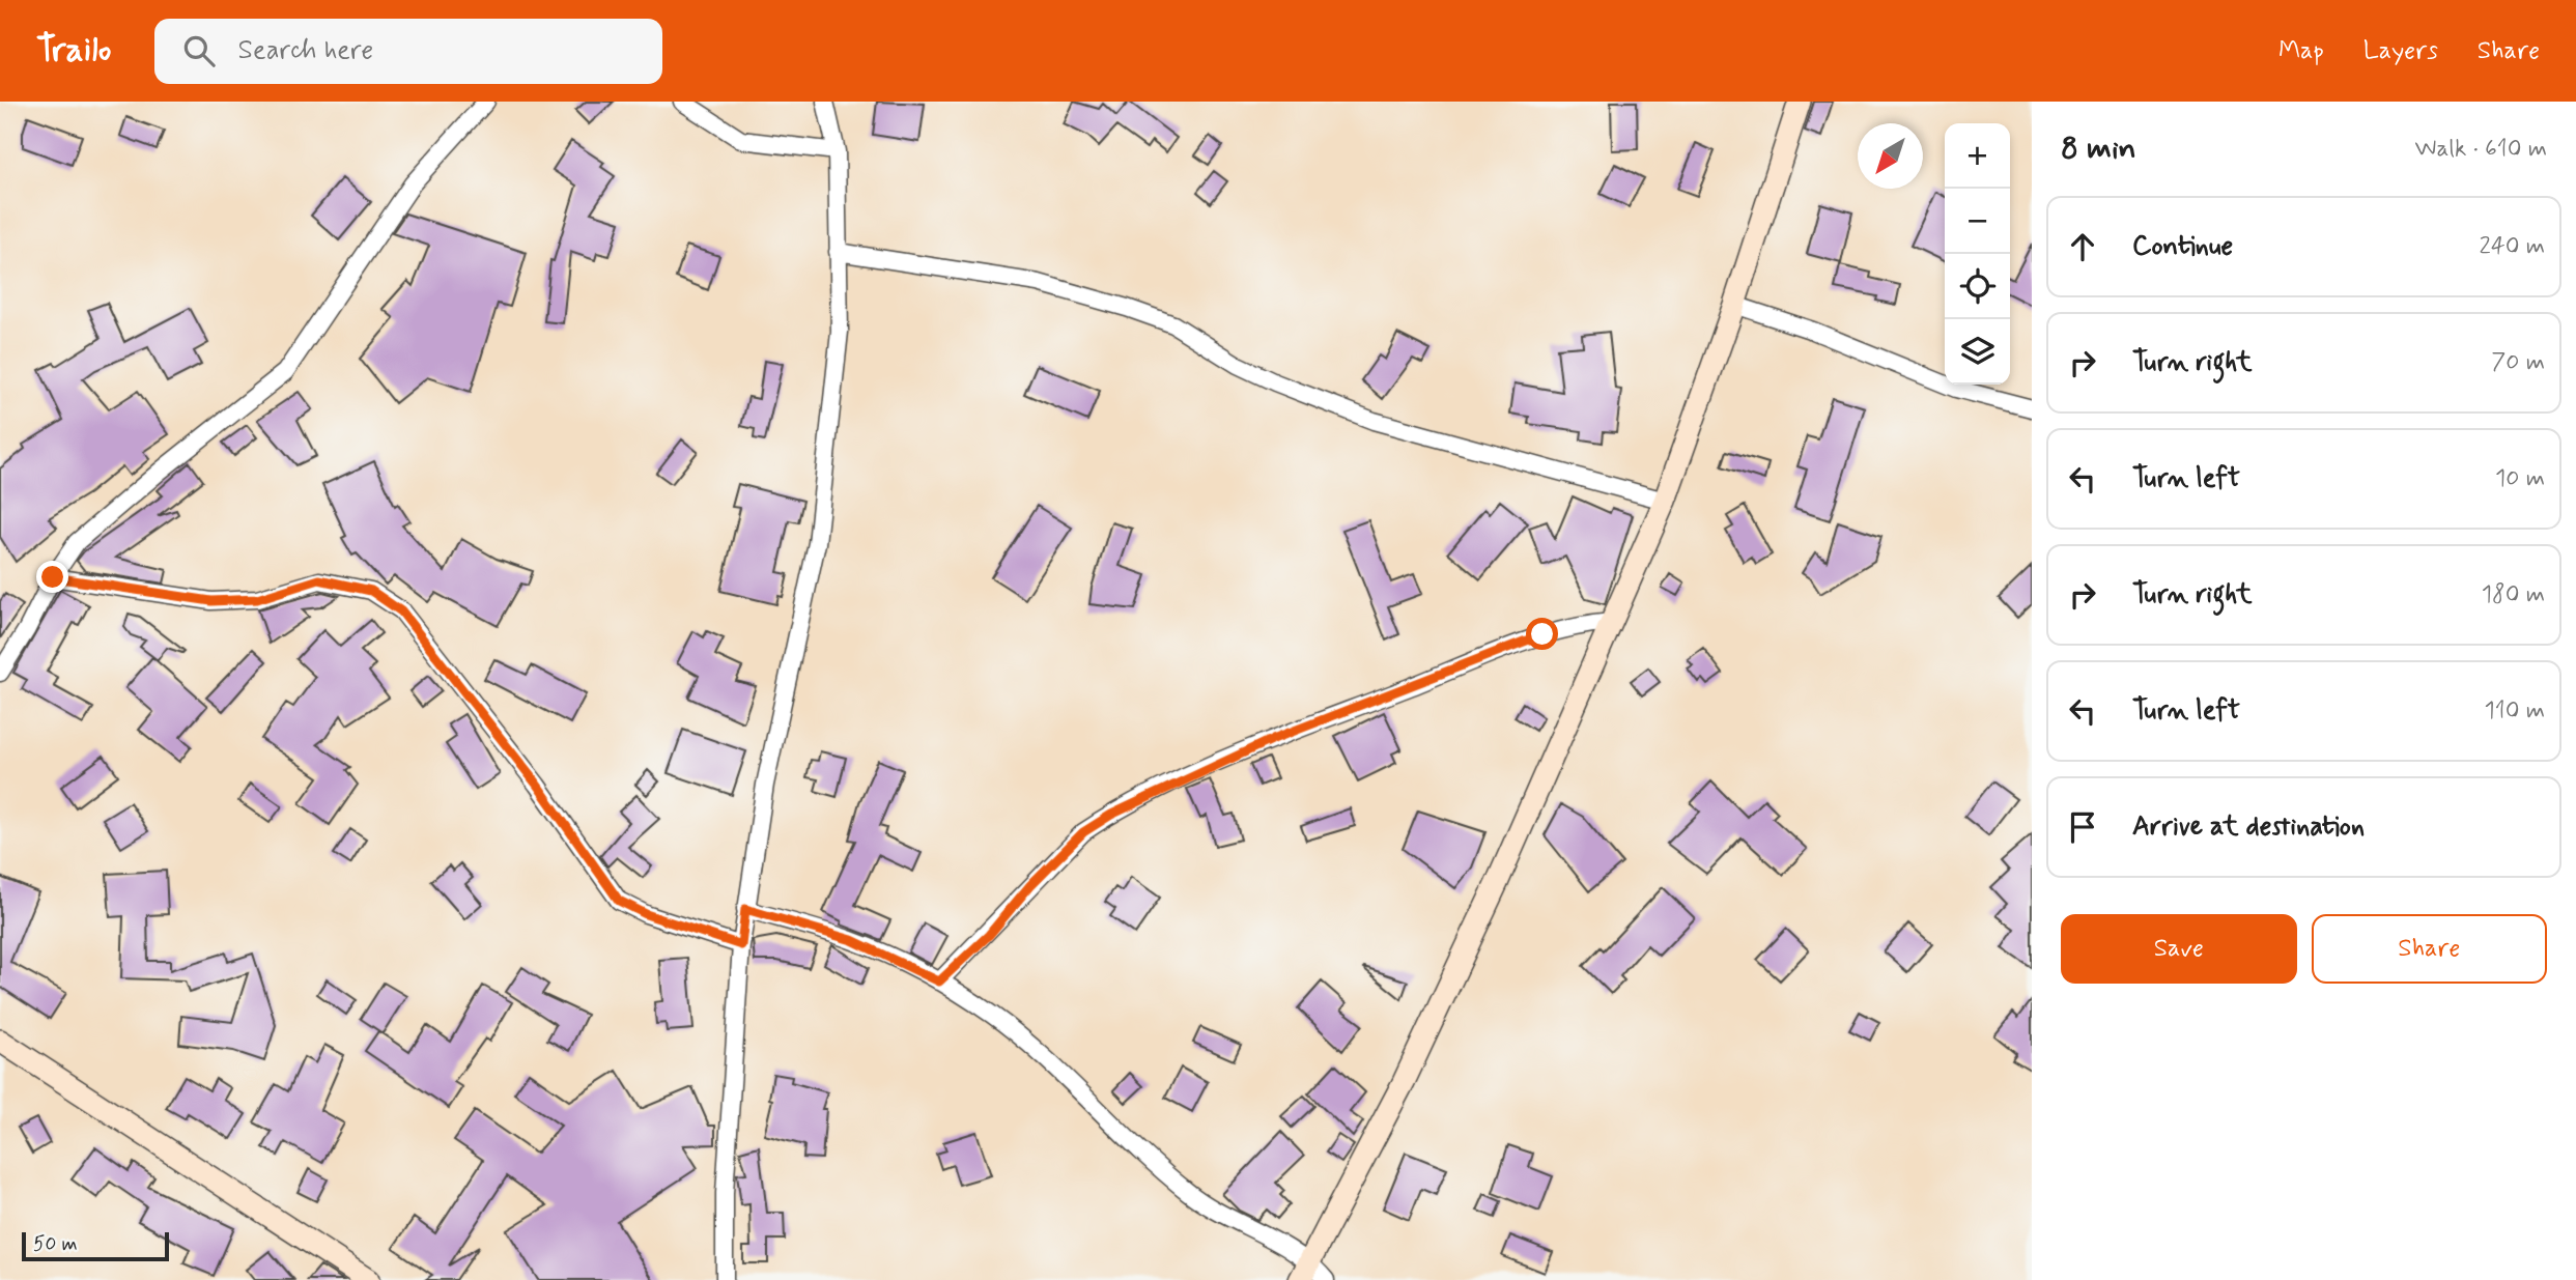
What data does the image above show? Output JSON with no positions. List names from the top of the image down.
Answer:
{
  "scale_bar": "50 m",
  "north": "bottom left",
  "page": {
    "header": "Trailo",
    "search": "Search here",
    "nav": ["Map", "Layers", "Share"],
    "heading": ["8 min", "Walk · 610 m"],
    "map_buttons": ["+", "−"],
    "list": [
      ["Continue", "240 m"],
      ["Turn right", "70 m"],
      ["Turn left", "10 m"],
      ["Turn right", "180 m"],
      ["Turn left", "110 m"],
      "Arrive at destination"
    ],
    "buttons": ["Save", "Share"],
    "scale": "50 m"
  }
}
